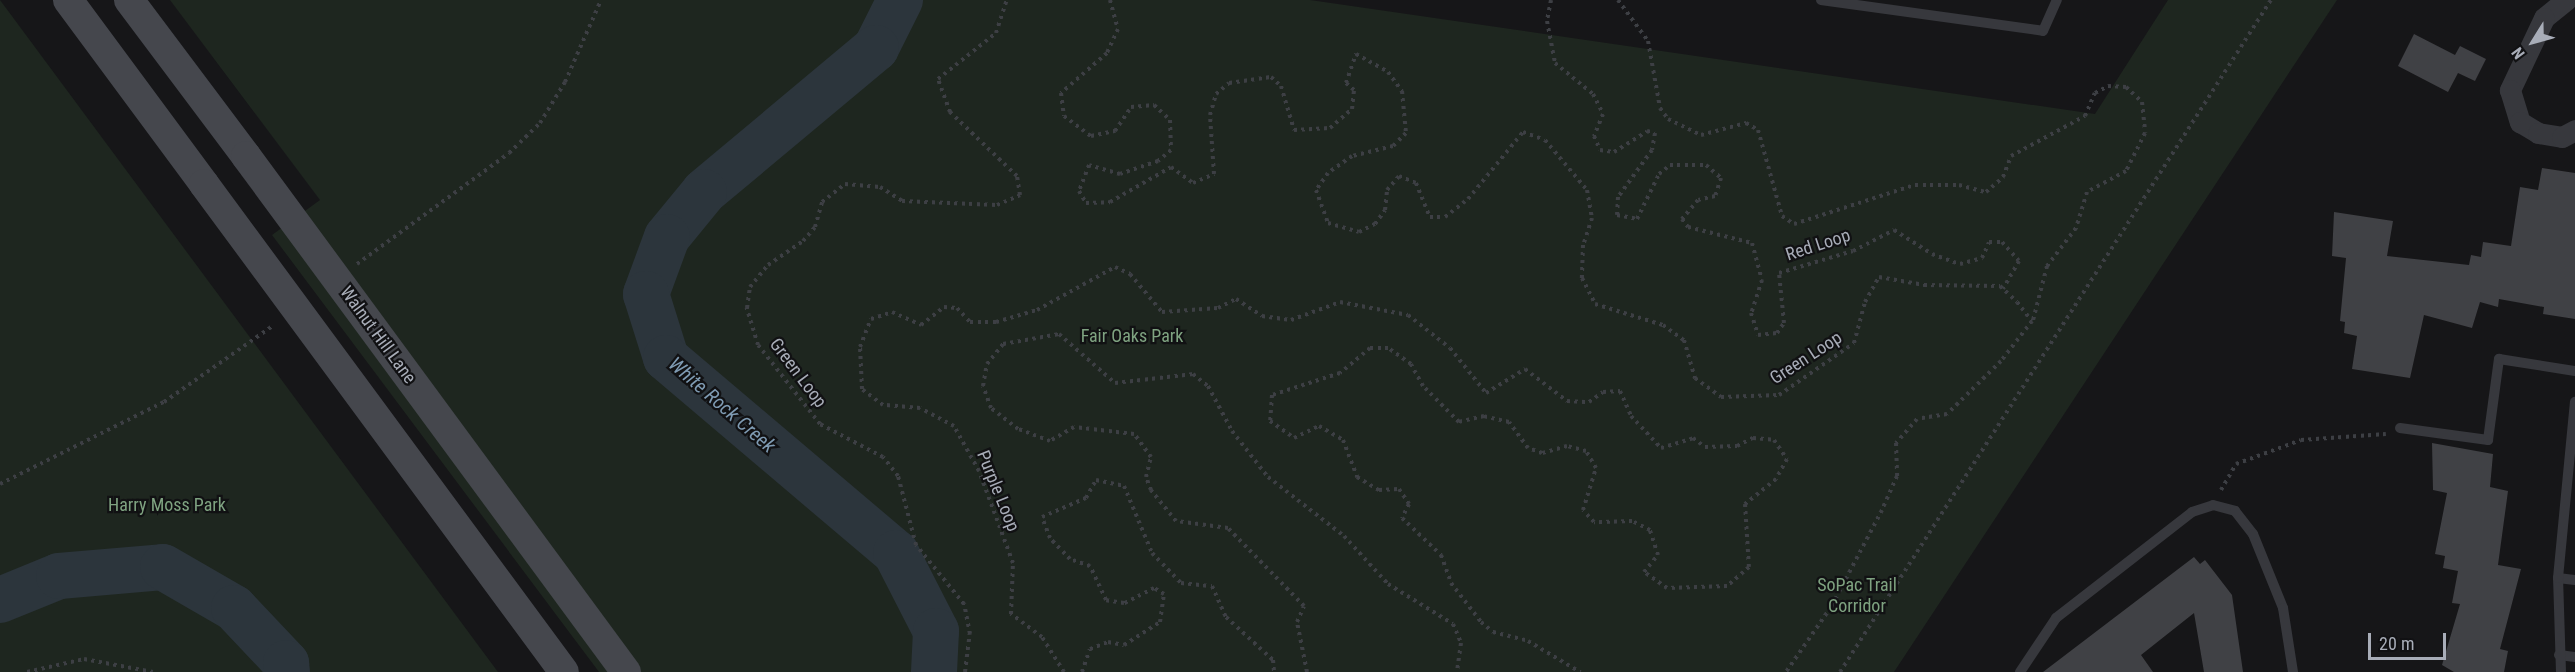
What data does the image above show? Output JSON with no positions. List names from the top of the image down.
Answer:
{
  "streets": {
    "main road": ["Walnut Hill Lane"],
    "path": ["Red Loop", "Green Loop", "Purple Loop"]
  },
  "crossings": [
    ["Red Loop", "Green Loop"]
  ],
  "water": ["White Rock Creek"],
  "parks": ["Fair Oaks Park", "Harry Moss Park", "SoPac Trail Corridor"],
  "scale_bar": "20 m",
  "north": "bottom left"
}
